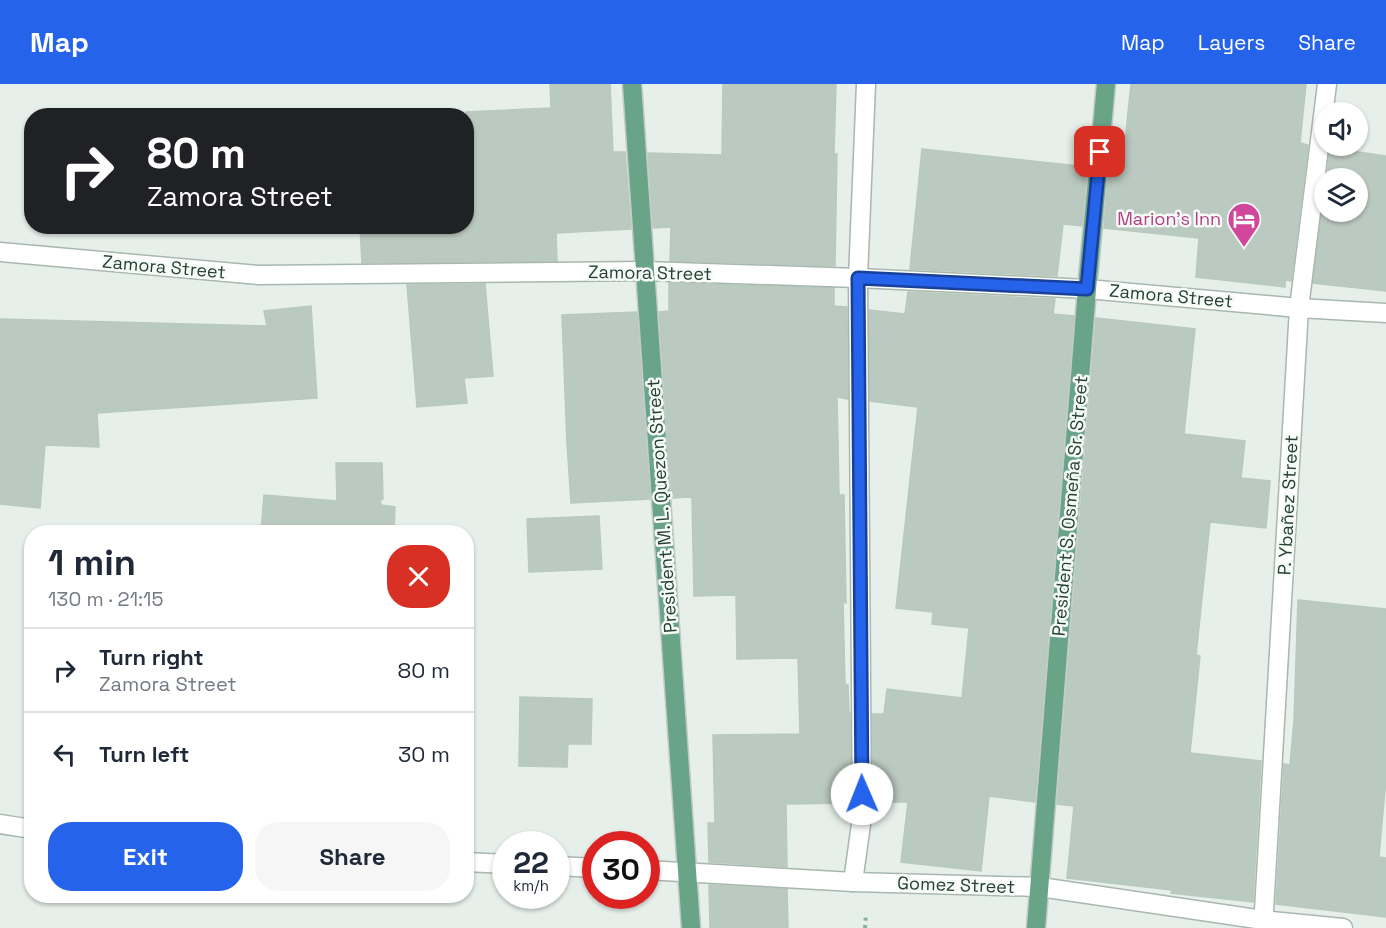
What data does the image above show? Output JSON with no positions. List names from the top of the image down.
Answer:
{
  "streets": {
    "main road": ["President M. L. Quezon Street", "President S. Osmeña Sr. Street"],
    "street": ["Zamora Street", "P. Ybañez Street", "Gomez Street"]
  },
  "crossings": [
    ["Zamora Street", "P. Ybañez Street"],
    ["Zamora Street", "President M. L. Quezon Street"],
    ["Zamora Street", "President S. Osmeña Sr. Street"],
    ["P. Ybañez Street", "Gomez Street"],
    ["President M. L. Quezon Street", "Gomez Street"],
    ["President S. Osmeña Sr. Street", "Gomez Street"]
  ],
  "places": {
    "hotel": ["Marion's Inn"]
  },
  "page": {
    "header": "Map",
    "nav": ["Map", "Layers", "Share"],
    "turn": ["80 m", "Zamora Street"],
    "heading": ["1 min", "130 m · 21:15"],
    "list": [
      {
        "name": "Turn right",
        "note": "Zamora Street",
        "value": "80 m"
      },
      {
        "name": "Turn left",
        "value": "30 m"
      }
    ],
    "buttons": ["Exit", "Share"],
    "speed": "22 km/h",
    "limit": "30"
  }
}
